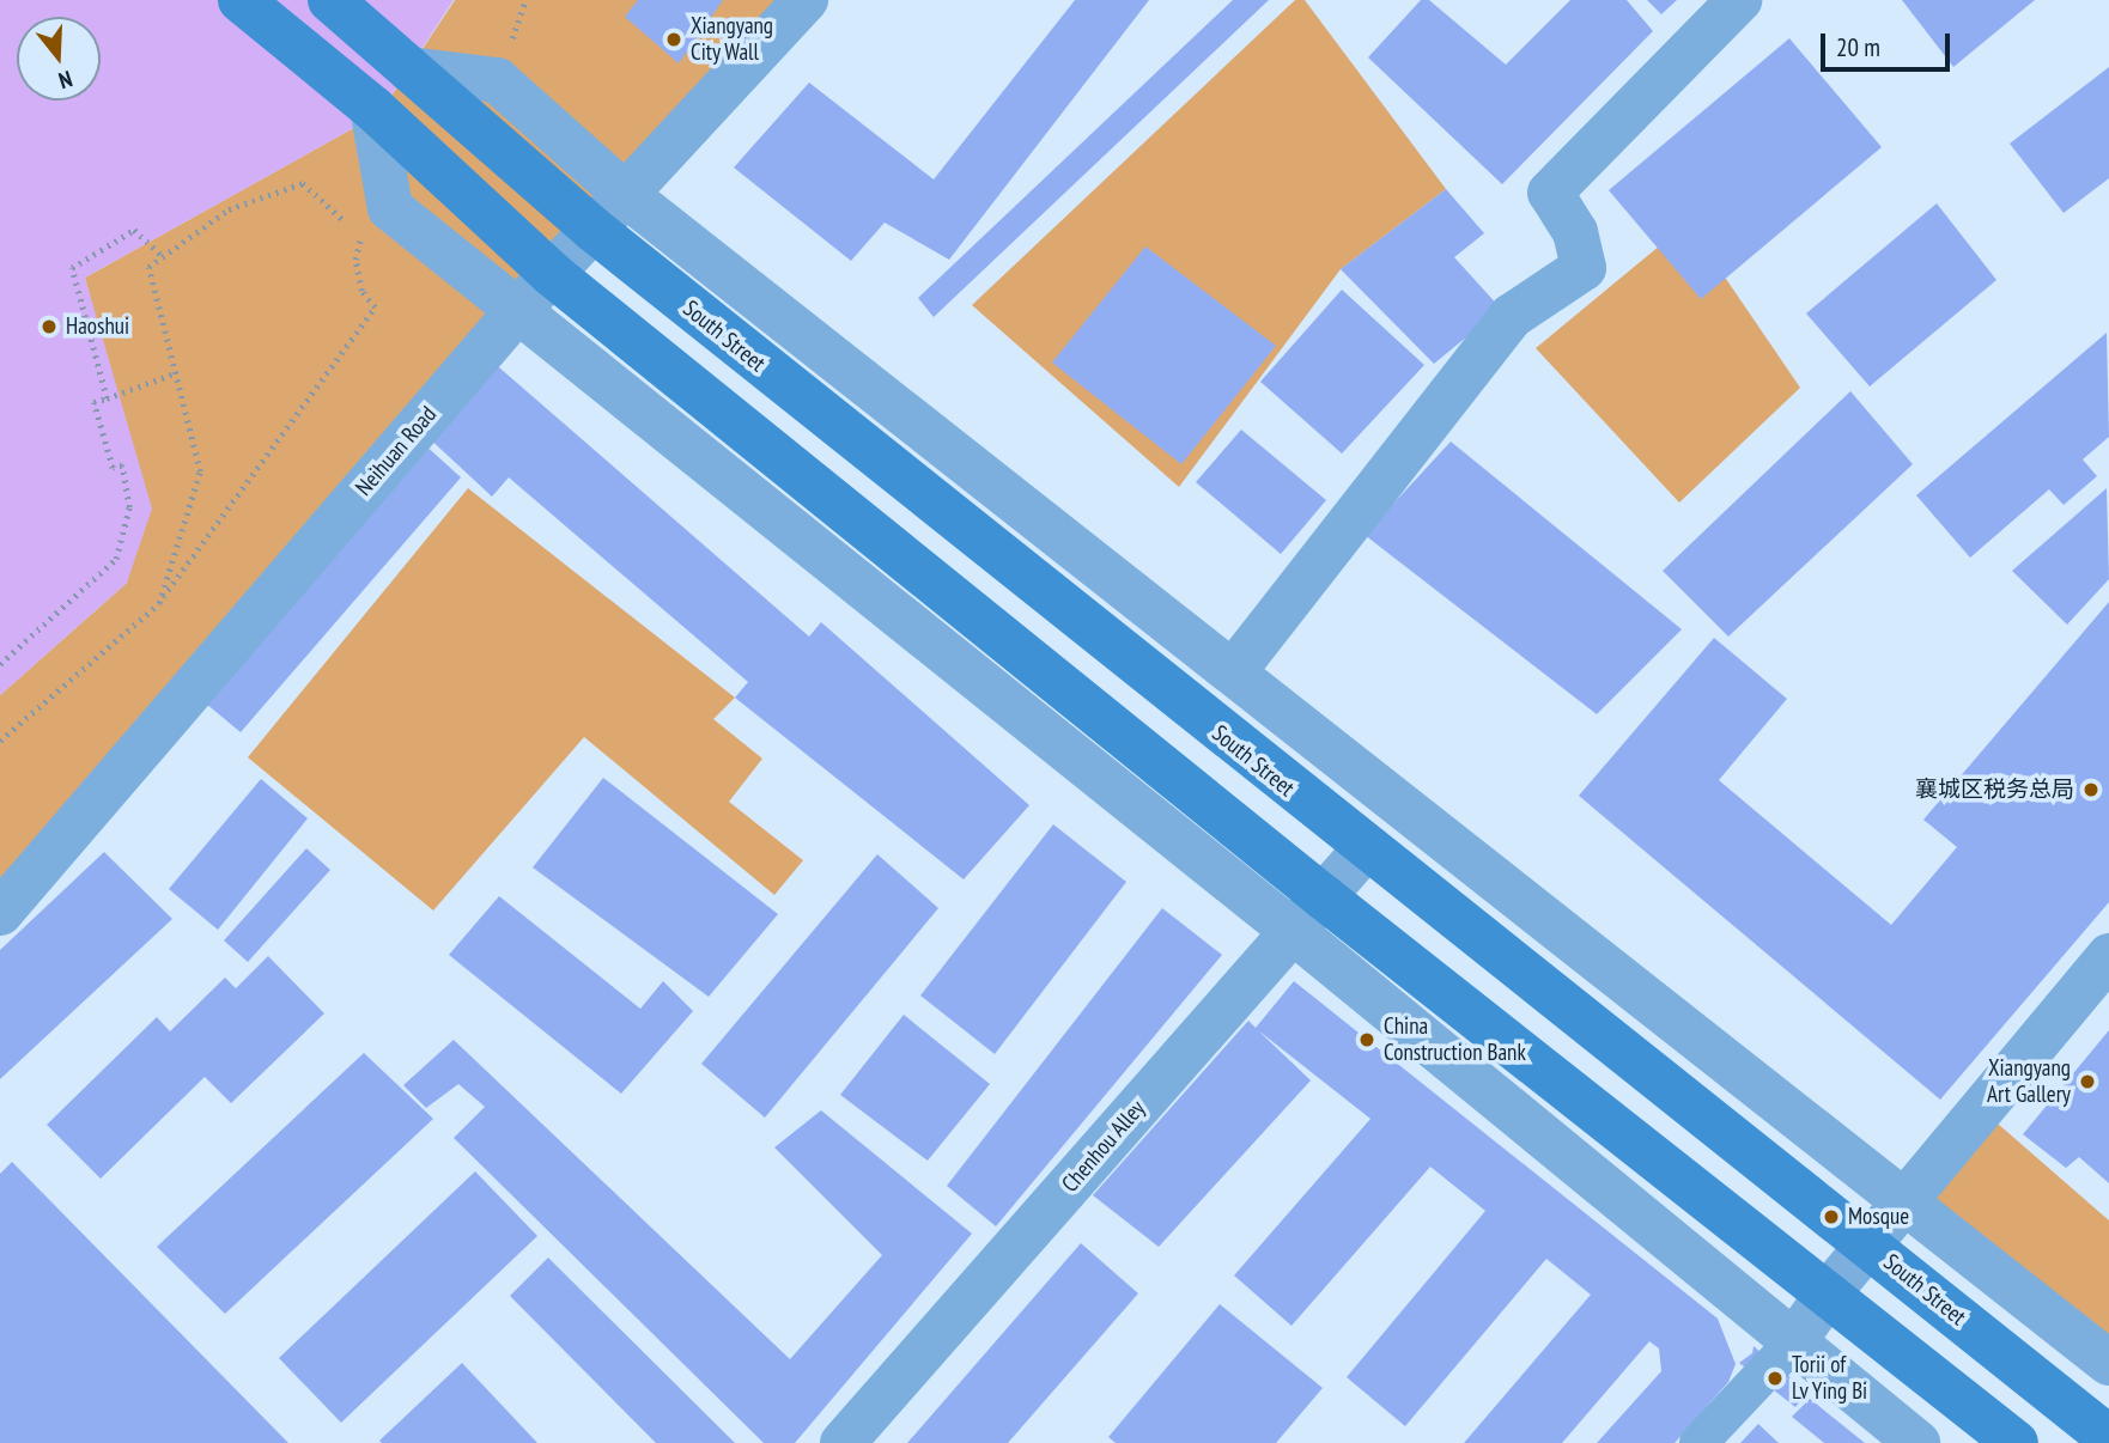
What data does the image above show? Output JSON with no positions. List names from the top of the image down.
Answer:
{
  "streets": {
    "main road": ["South Street"],
    "street": ["Neihuan Road", "Chenhou Alley"]
  },
  "crossings": [
    ["South Street", "Neihuan Road"],
    ["South Street", "Chenhou Alley"]
  ],
  "places": [
    "Xiangyang City Wall",
    "Haoshui",
    "襄城区税务总局",
    "China Construction Bank",
    "Xiangyang Art Gallery",
    "Mosque",
    "Torii of Lv Ying Bi"
  ],
  "scale_bar": "20 m",
  "north": "bottom"
}
